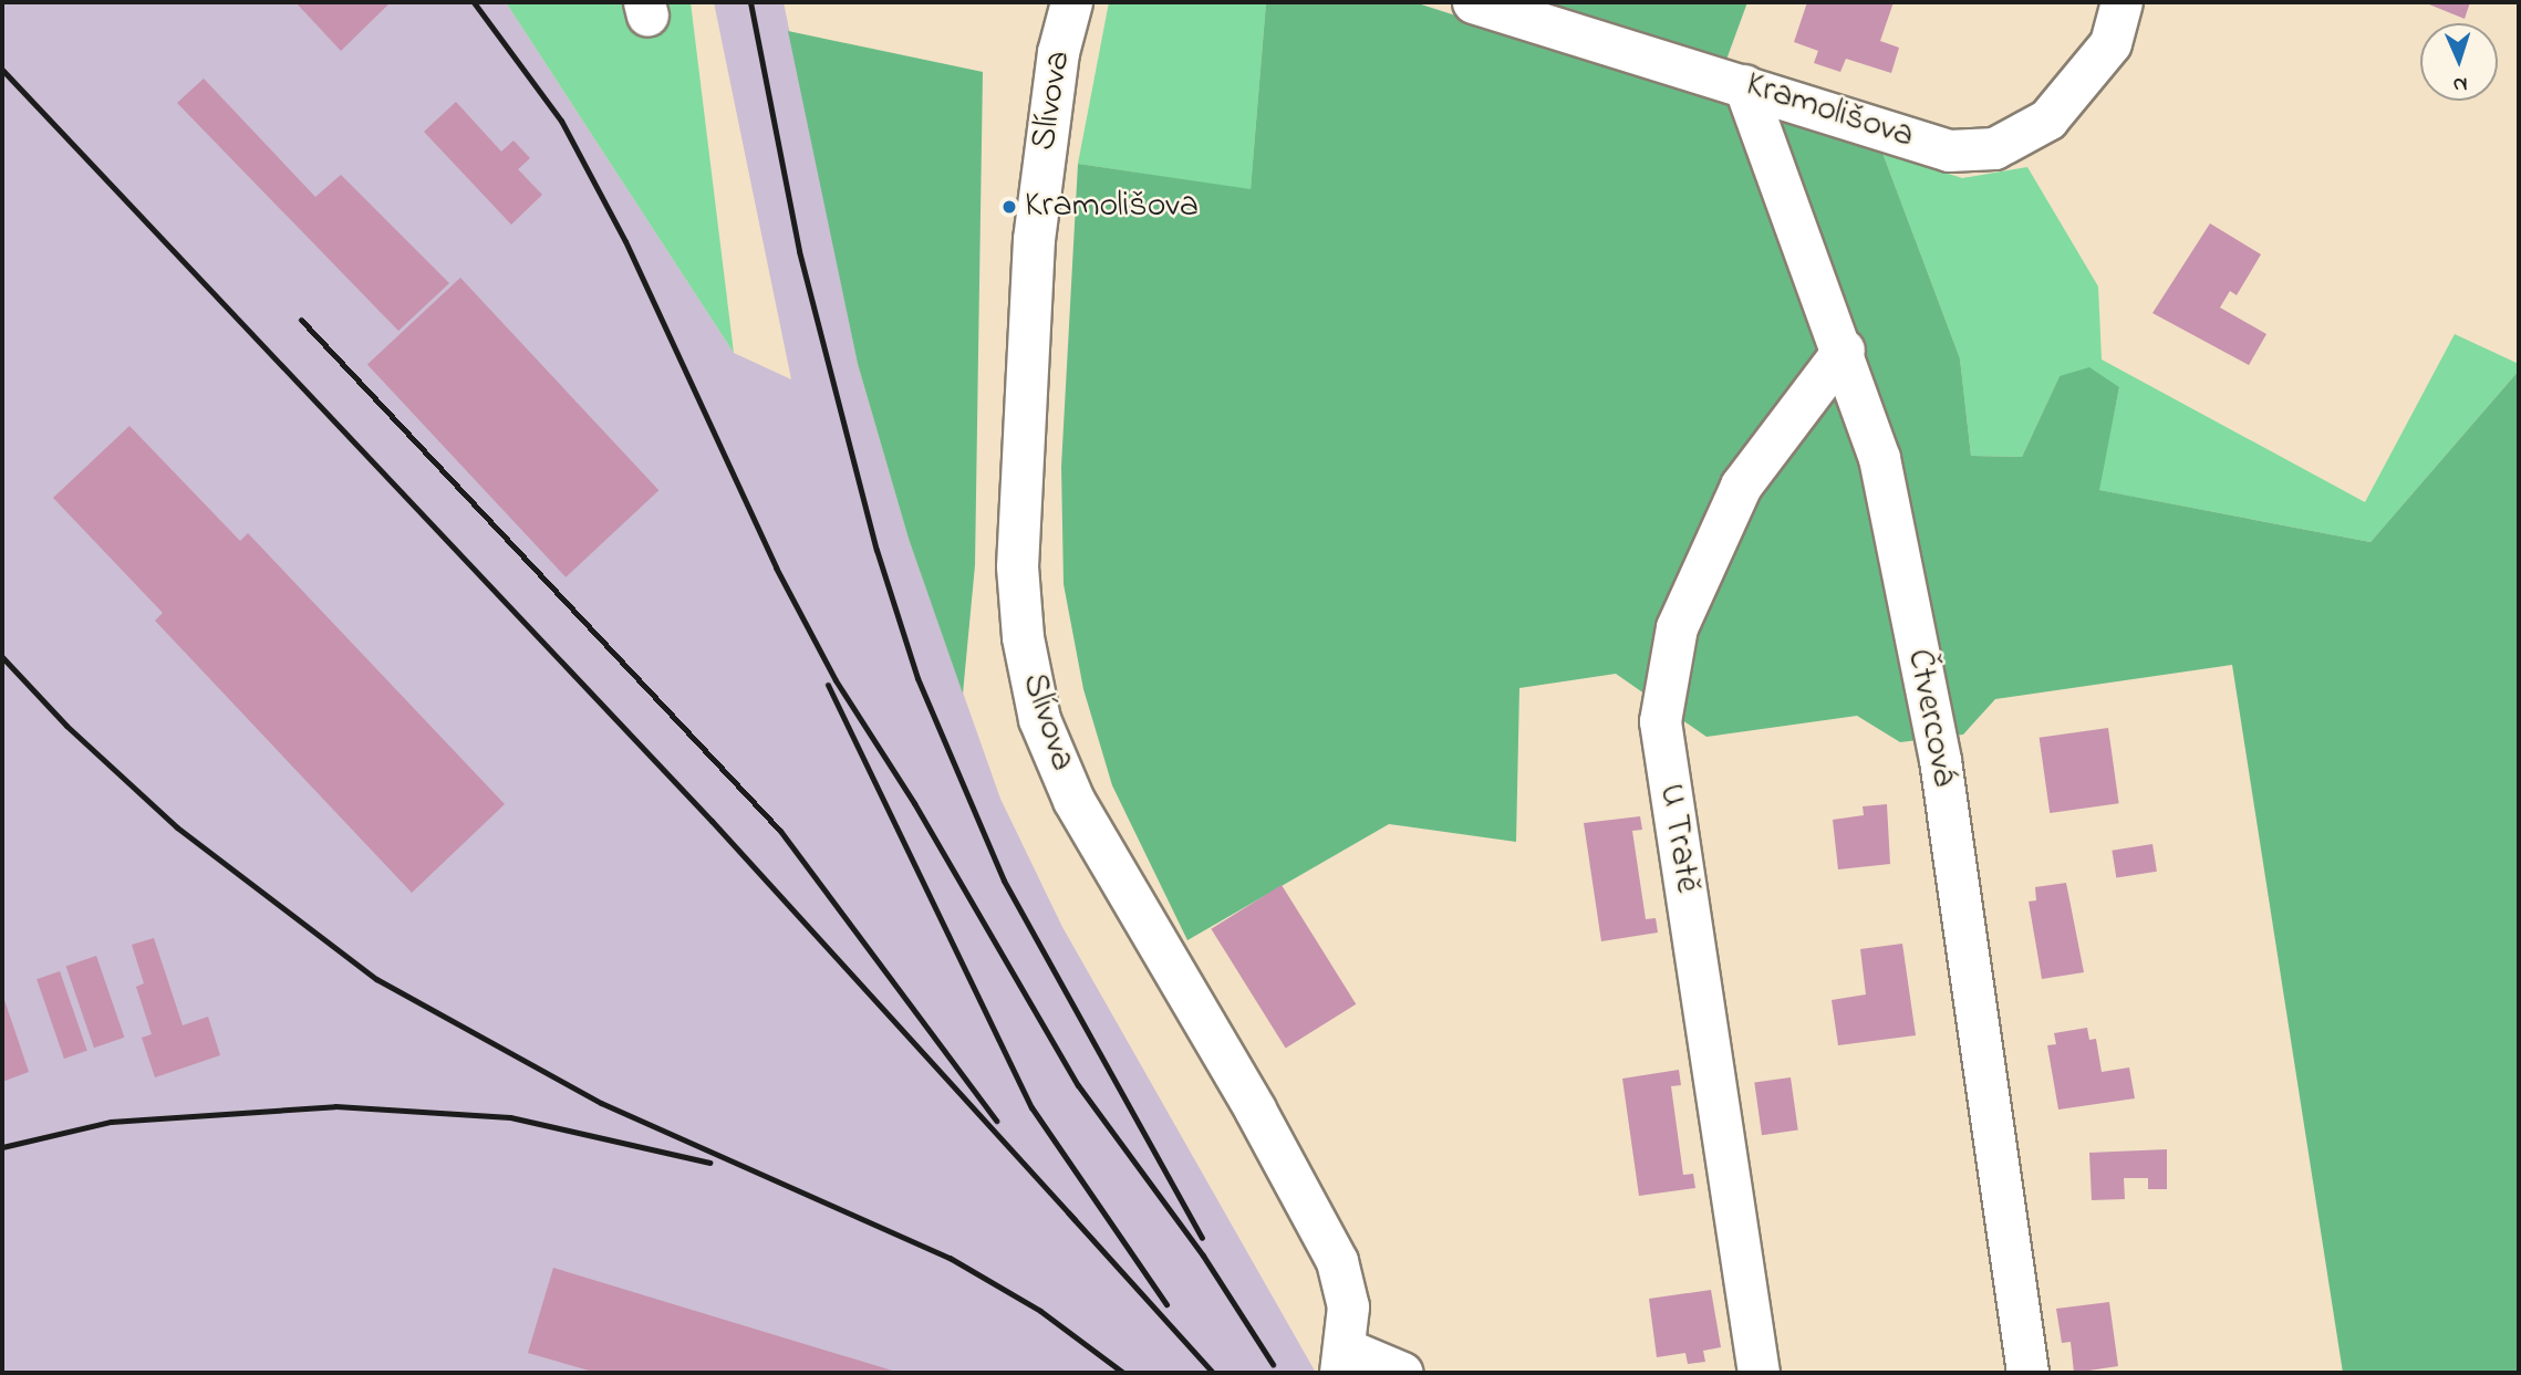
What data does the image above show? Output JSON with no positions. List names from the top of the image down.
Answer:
{
  "streets": {
    "street": [
      "Slívova",
      "Kramolišova",
      "Čtvercová",
      "U Tratě"
    ]
  },
  "crossings": [
    ["Kramolišova", "Čtvercová"],
    ["Čtvercová", "U Tratě"]
  ],
  "places": ["Kramolišova"],
  "north": "bottom"
}
